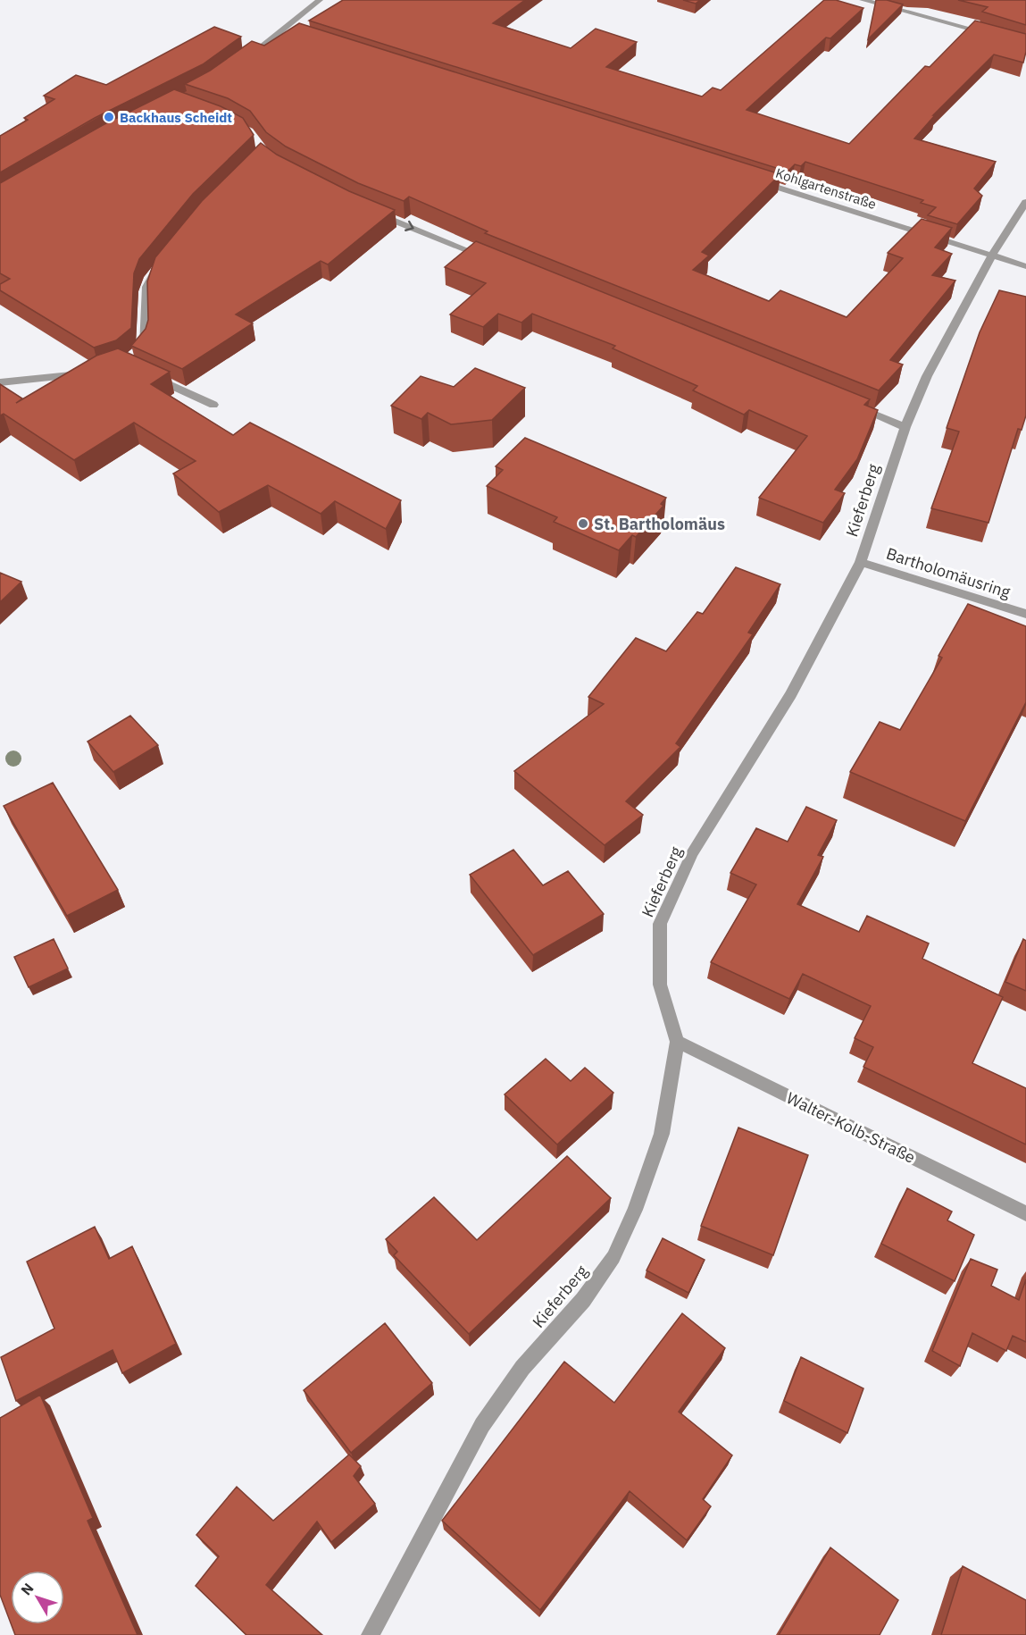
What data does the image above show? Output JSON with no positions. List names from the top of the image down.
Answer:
{
  "streets": {
    "street": [
      "Kohlgartenstraße",
      "Kieferberg",
      "Bartholomäusring",
      "Walter-Kolb-Straße"
    ]
  },
  "crossings": [
    ["Kohlgartenstraße", "Kieferberg"],
    ["Kieferberg", "Bartholomäusring"],
    ["Kieferberg", "Walter-Kolb-Straße"]
  ],
  "places": ["Backhaus Scheidt", "St. Bartholomäus"],
  "north": "top left"
}
